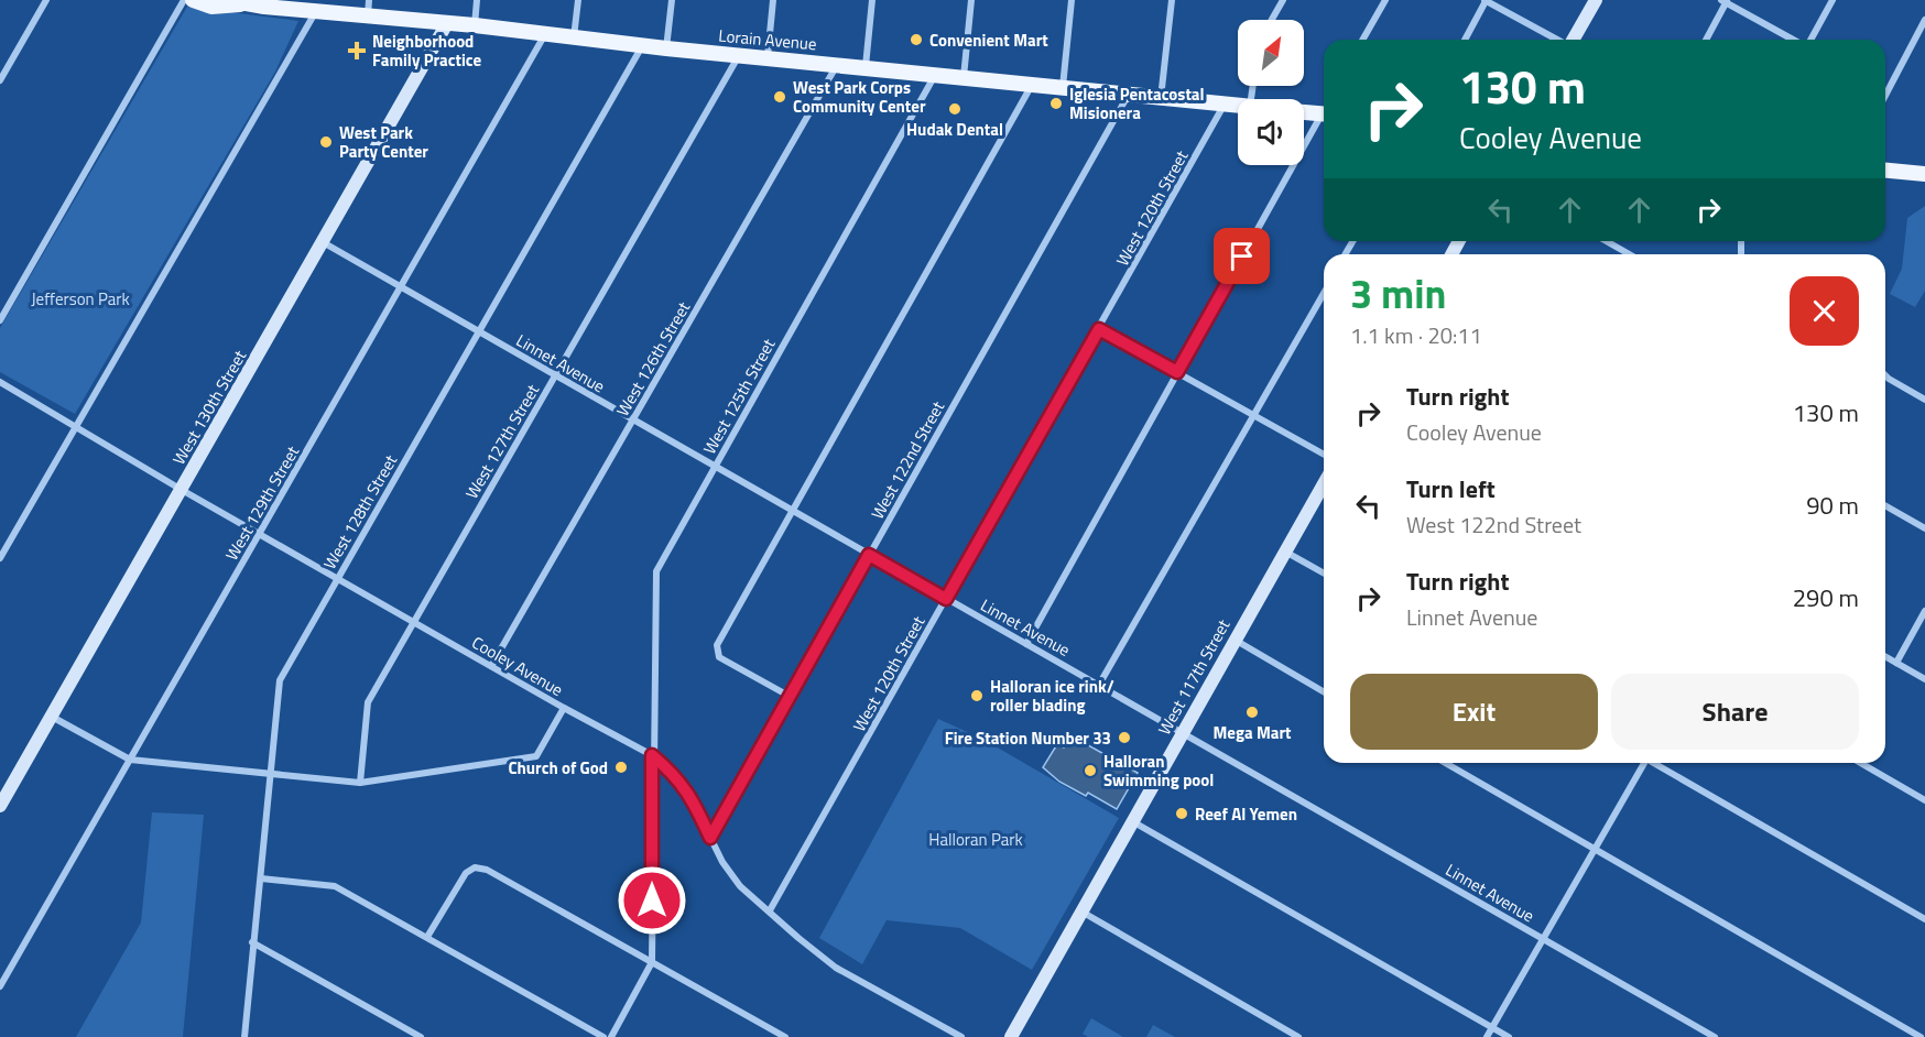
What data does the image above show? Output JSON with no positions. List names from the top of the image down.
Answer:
{
  "streets": {
    "main road": ["Lorain Avenue", "West 130th Street", "West 117th Street"],
    "street": [
      "West 120th Street",
      "West 126th Street",
      "Linnet Avenue",
      "West 125th Street",
      "West 127th Street",
      "West 122nd Street",
      "West 129th Street",
      "West 128th Street",
      "Cooley Avenue"
    ]
  },
  "crossings": [
    ["Lorain Avenue", "West 120th Street"],
    ["Lorain Avenue", "West 126th Street"],
    ["Lorain Avenue", "West 125th Street"],
    ["Lorain Avenue", "West 130th Street"],
    ["Lorain Avenue", "West 127th Street"],
    ["Lorain Avenue", "West 122nd Street"],
    ["Lorain Avenue", "West 129th Street"],
    ["Lorain Avenue", "West 128th Street"],
    ["West 120th Street", "Linnet Avenue"],
    ["West 120th Street", "Cooley Avenue"],
    ["West 126th Street", "Linnet Avenue"],
    ["West 126th Street", "Cooley Avenue"],
    ["Linnet Avenue", "West 125th Street"],
    ["Linnet Avenue", "West 130th Street"],
    ["Linnet Avenue", "West 127th Street"],
    ["Linnet Avenue", "West 122nd Street"],
    ["Linnet Avenue", "West 129th Street"],
    ["Linnet Avenue", "West 128th Street"],
    ["Linnet Avenue", "West 117th Street"],
    ["West 125th Street", "Cooley Avenue"],
    ["West 130th Street", "Cooley Avenue"],
    ["West 127th Street", "Cooley Avenue"],
    ["West 122nd Street", "Cooley Avenue"],
    ["West 129th Street", "Cooley Avenue"],
    ["West 128th Street", "Cooley Avenue"]
  ],
  "parks": ["Jefferson Park", "Halloran Park"],
  "places": {
    "other": [
      "Convenient Mart",
      "West Park Corps Community Center",
      "Iglesia Pentacostal Misionera",
      "Hudak Dental",
      "West Park Party Center",
      "Halloran ice rink/ roller blading",
      "Mega Mart",
      "Fire Station Number 33",
      "Church of God",
      "Halloran Swimming pool",
      "Reef Al Yemen"
    ],
    "health": ["Neighborhood Family Practice"]
  },
  "north": "top right",
  "page": {
    "turn": ["130 m", "Cooley Avenue"],
    "heading": ["3 min", "1.1 km · 20:11"],
    "list": [
      {
        "name": "Turn right",
        "note": "Cooley Avenue",
        "value": "130 m"
      },
      {
        "name": "Turn left",
        "note": "West 122nd Street",
        "value": "90 m"
      },
      {
        "name": "Turn right",
        "note": "Linnet Avenue",
        "value": "290 m"
      }
    ],
    "buttons": ["Exit", "Share"]
  }
}
